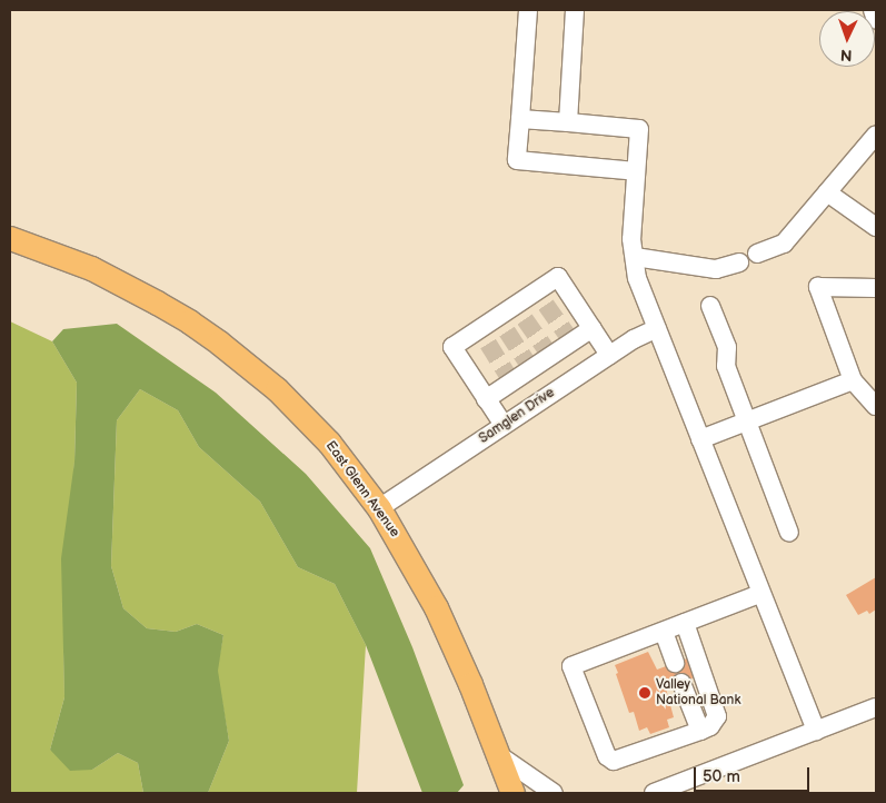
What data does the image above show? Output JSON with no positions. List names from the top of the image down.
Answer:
{
  "streets": {
    "main road": ["East Glenn Avenue"],
    "street": ["Samglen Drive"]
  },
  "crossings": [
    ["Samglen Drive", "East Glenn Avenue"]
  ],
  "places": ["Valley National Bank"],
  "scale_bar": "50 m",
  "north": "bottom"
}
